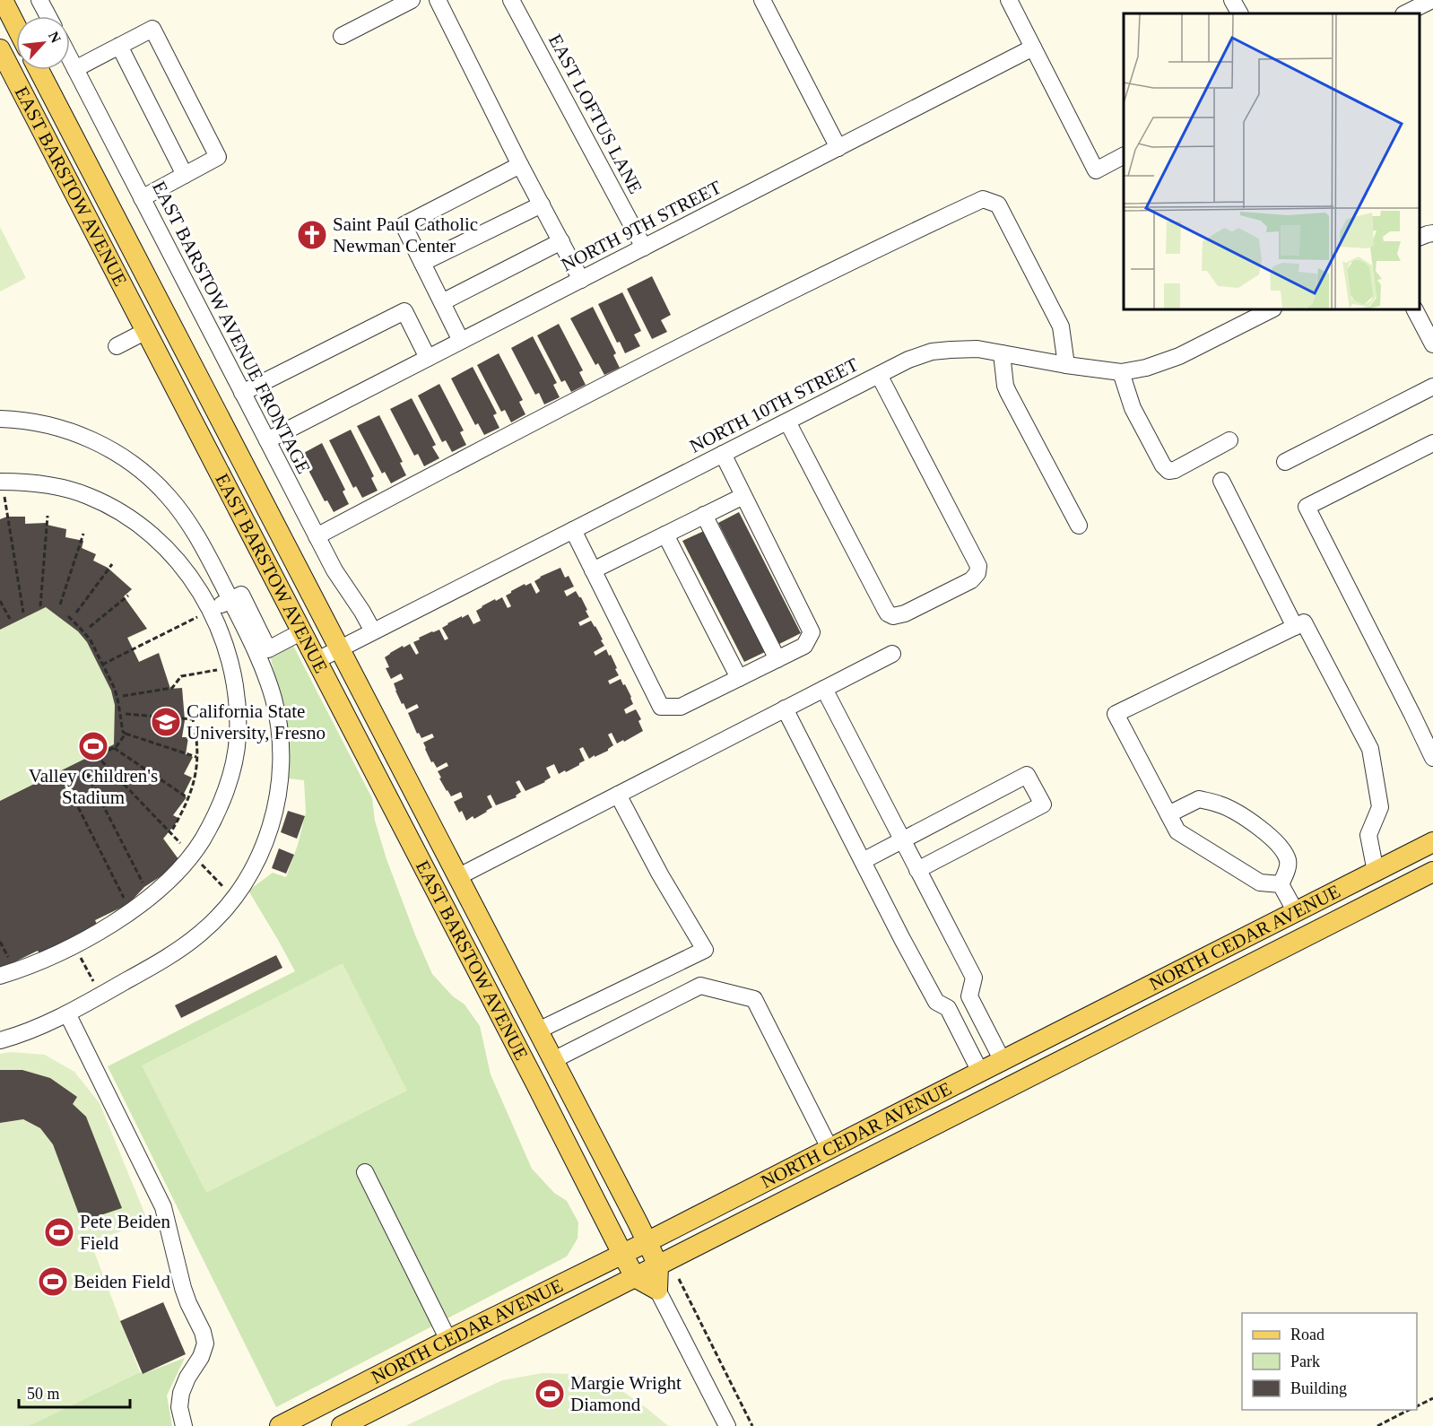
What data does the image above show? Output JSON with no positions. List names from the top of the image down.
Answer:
{
  "streets": {
    "main road": ["EAST BARSTOW AVENUE", "NORTH CEDAR AVENUE"],
    "street": [
      "EAST LOFTUS LANE",
      "NORTH 9TH STREET",
      "EAST BARSTOW AVENUE FRONTAGE",
      "NORTH 10TH STREET"
    ]
  },
  "crossings": [
    ["EAST LOFTUS LANE", "NORTH 9TH STREET"],
    ["EAST BARSTOW AVENUE", "NORTH 10TH STREET"],
    ["EAST BARSTOW AVENUE", "NORTH CEDAR AVENUE"],
    ["NORTH 9TH STREET", "EAST BARSTOW AVENUE FRONTAGE"],
    ["EAST BARSTOW AVENUE FRONTAGE", "NORTH 10TH STREET"]
  ],
  "places": {
    "church": ["Saint Paul Catholic Newman Center"],
    "school or university": ["California State University, Fresno"],
    "sports": [
      "Valley Children's Stadium",
      "Pete Beiden Field",
      "Beiden Field",
      "Margie Wright Diamond"
    ]
  },
  "legend": ["Road", "Park", "Building"],
  "scale_bar": "50 m",
  "north": "top right"
}
